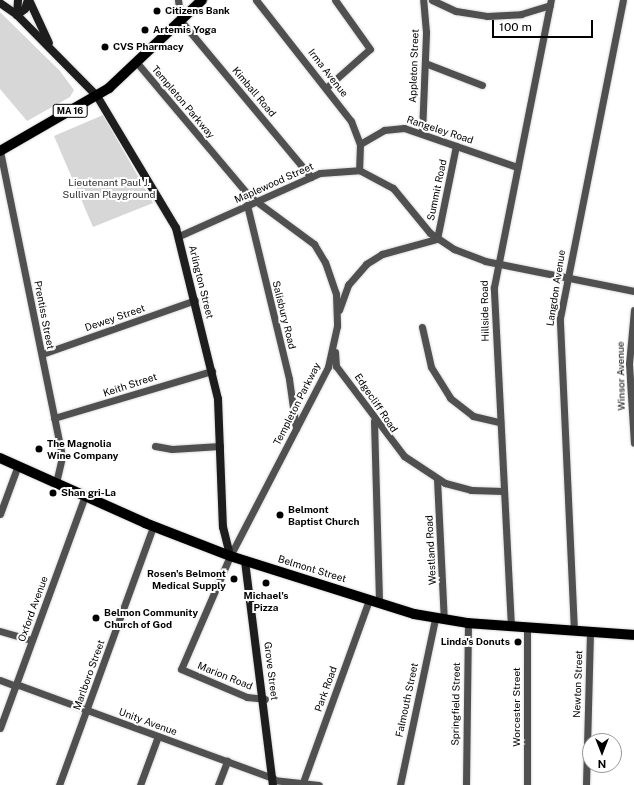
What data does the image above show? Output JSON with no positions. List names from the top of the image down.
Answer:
{
  "streets": {
    "main road": ["MA 16", "Belmont Street"],
    "street": [
      "Appleton Street",
      "Irma Avenue",
      "Kimball Road",
      "Templeton Parkway",
      "Rangeley Road",
      "Maplewood Street",
      "Summit Road",
      "Arlington Street",
      "Langdon Avenue",
      "Hillside Road",
      "Prentiss Street",
      "Salisbury Road",
      "Dewey Street",
      "Winsor Avenue",
      "Keith Street",
      "Edgecliff Road",
      "Westland Road",
      "Oxford Avenue",
      "Grove Street",
      "Marlboro Street",
      "Marion Road",
      "Newton Street",
      "Park Road",
      "Falmouth Street",
      "Springfield Street",
      "Worcester Street",
      "Unity Avenue"
    ]
  },
  "crossings": [
    ["Appleton Street", "Rangeley Road"],
    ["Irma Avenue", "Rangeley Road"],
    ["Irma Avenue", "Maplewood Street"],
    ["Kimball Road", "MA 16"],
    ["Kimball Road", "Maplewood Street"],
    ["Templeton Parkway", "MA 16"],
    ["Templeton Parkway", "Maplewood Street"],
    ["Templeton Parkway", "Arlington Street"],
    ["Templeton Parkway", "Salisbury Road"],
    ["Templeton Parkway", "Edgecliff Road"],
    ["Templeton Parkway", "Belmont Street"],
    ["Templeton Parkway", "Marion Road"],
    ["MA 16", "Arlington Street"],
    ["MA 16", "Prentiss Street"],
    ["Rangeley Road", "Summit Road"],
    ["Rangeley Road", "Hillside Road"],
    ["Maplewood Street", "Summit Road"],
    ["Maplewood Street", "Arlington Street"],
    ["Maplewood Street", "Langdon Avenue"],
    ["Maplewood Street", "Hillside Road"],
    ["Maplewood Street", "Salisbury Road"],
    ["Maplewood Street", "Edgecliff Road"],
    ["Summit Road", "Edgecliff Road"],
    ["Arlington Street", "Dewey Street"],
    ["Arlington Street", "Keith Street"],
    ["Arlington Street", "Belmont Street"],
    ["Arlington Street", "Marion Road"],
    ["Langdon Avenue", "Belmont Street"],
    ["Hillside Road", "Edgecliff Road"],
    ["Hillside Road", "Belmont Street"],
    ["Prentiss Street", "Dewey Street"],
    ["Prentiss Street", "Keith Street"],
    ["Prentiss Street", "Belmont Street"],
    ["Edgecliff Road", "Westland Road"],
    ["Westland Road", "Belmont Street"],
    ["Westland Road", "Falmouth Street"],
    ["Belmont Street", "Oxford Avenue"],
    ["Belmont Street", "Grove Street"],
    ["Belmont Street", "Marlboro Street"],
    ["Belmont Street", "Marion Road"],
    ["Belmont Street", "Newton Street"],
    ["Belmont Street", "Park Road"],
    ["Belmont Street", "Falmouth Street"],
    ["Belmont Street", "Springfield Street"],
    ["Belmont Street", "Worcester Street"],
    ["Oxford Avenue", "Unity Avenue"],
    ["Grove Street", "Marion Road"],
    ["Grove Street", "Unity Avenue"],
    ["Marlboro Street", "Unity Avenue"],
    ["Park Road", "Unity Avenue"]
  ],
  "parks": ["Lieutenant Paul J. Sullivan Playground"],
  "places": [
    "Citizens Bank",
    "Artemis Yoga",
    "CVS Pharmacy",
    "The Magnolia Wine Company",
    "Shan gri-La",
    "Belmont Baptist Church",
    "Rosen's Belmont Medical Supply",
    "Michael's Pizza",
    "Belmon Community Church of God",
    "Linda's Donuts"
  ],
  "scale_bar": "100 m",
  "north": "bottom"
}
